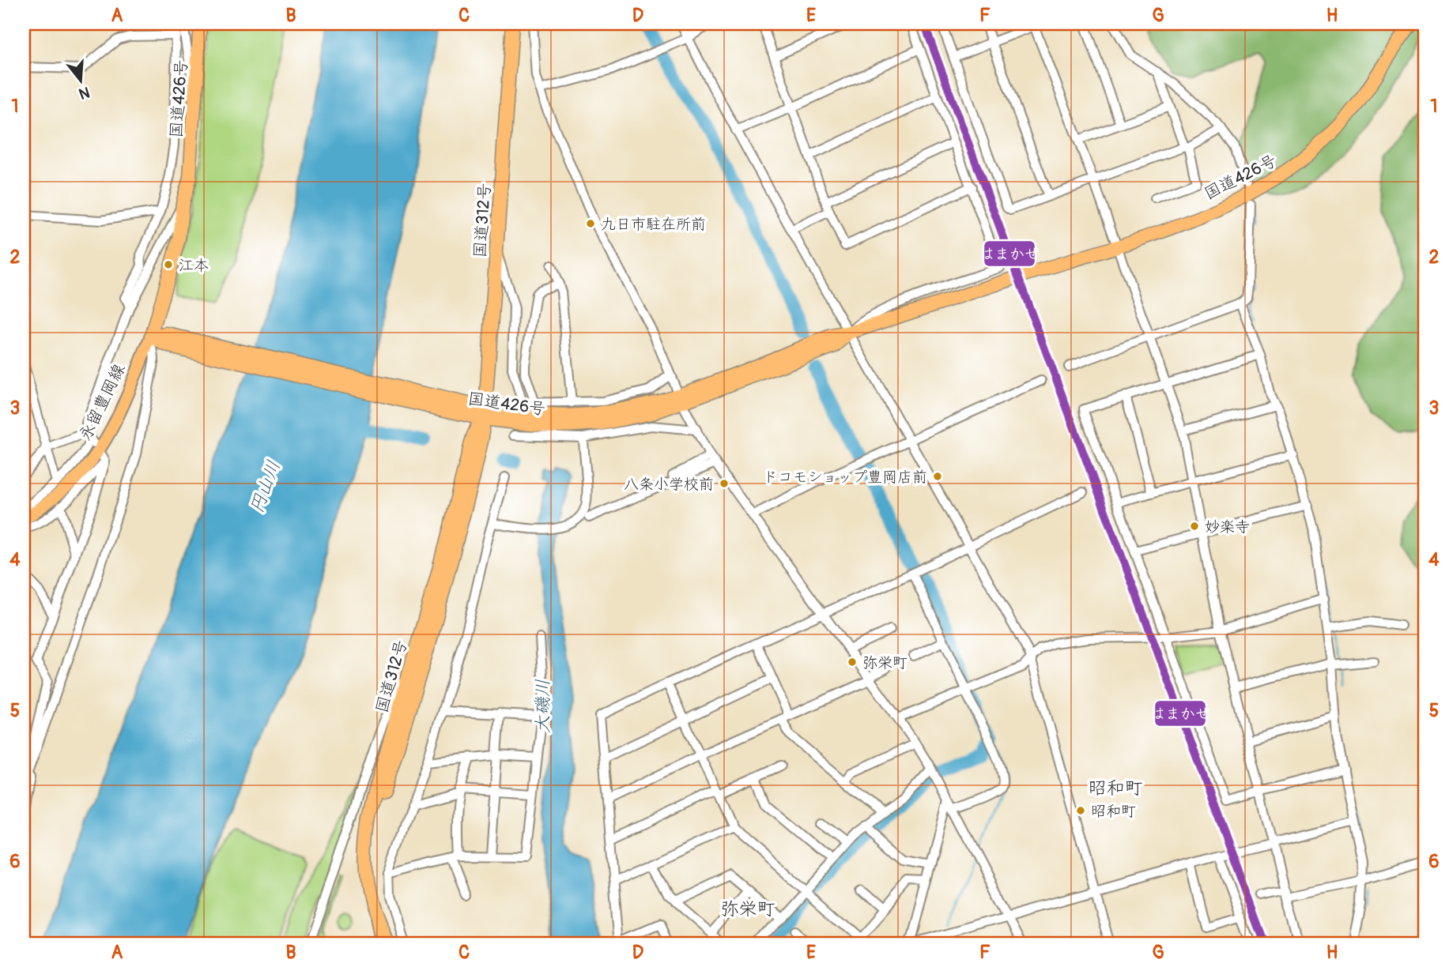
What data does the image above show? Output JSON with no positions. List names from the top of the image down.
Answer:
{
  "streets": {
    "highway": ["国道426号", "国道312号"],
    "main road": ["永留豊岡線"]
  },
  "crossings": [
    ["国道426号", "国道312号"],
    ["国道426号", "永留豊岡線"]
  ],
  "districts": ["昭和町", "弥栄町"],
  "water": ["円山川", "大磯川"],
  "places": [
    "九日市駐在所前",
    "江本",
    "ドコモショップ豊岡店前",
    "八条小学校前",
    "妙楽寺",
    "弥栄町",
    "昭和町"
  ],
  "lines": ["transit line はまかぜ"],
  "north": "bottom",
  "grid": {
    "columns": [
      "A",
      "B",
      "C",
      "D",
      "E",
      "F",
      "G",
      "H"
    ],
    "rows": [
      "1",
      "2",
      "3",
      "4",
      "5",
      "6"
    ]
  }
}
